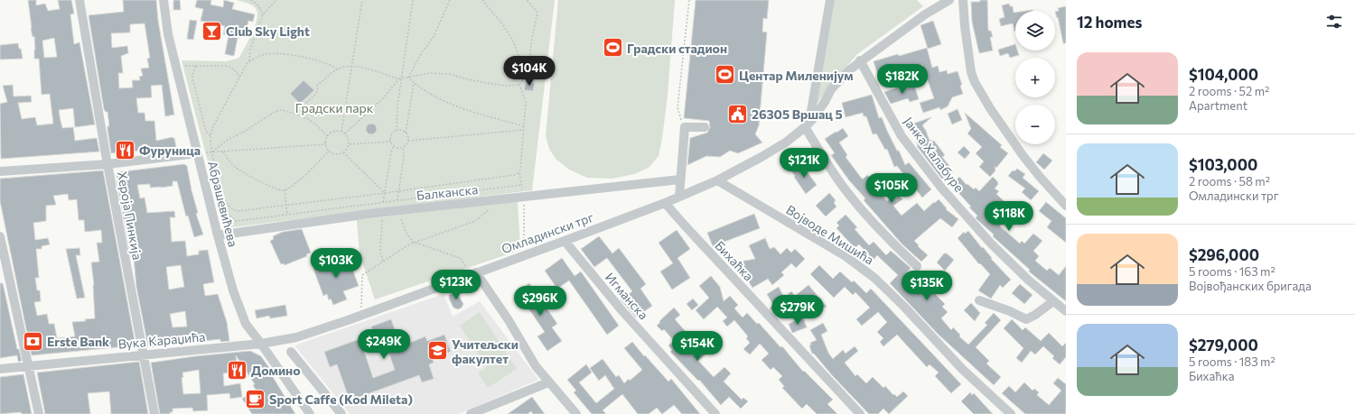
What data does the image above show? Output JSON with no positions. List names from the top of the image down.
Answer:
{
  "streets": {
    "street": [
      "Јанка Халабуре",
      "Балканска",
      "Абрашевићева",
      "Хероја Пинкија",
      "Омладински трг",
      "Војводе Мишића",
      "Бихаћка",
      "Игманска",
      "Вука Караџића"
    ]
  },
  "crossings": [
    ["Јанка Халабуре", "Омладински трг"],
    ["Балканска", "Абрашевићева"],
    ["Абрашевићева", "Омладински трг"],
    ["Абрашевићева", "Вука Караџића"],
    ["Хероја Пинкија", "Вука Караџића"],
    ["Омладински трг", "Војводе Мишића"],
    ["Омладински трг", "Бихаћка"],
    ["Омладински трг", "Игманска"],
    ["Омладински трг", "Вука Караџића"]
  ],
  "parks": ["Градски парк"],
  "places": {
    "bar": ["Club Sky Light"],
    "sports": ["Градски стадион", "Центар Миленијум"],
    "public building": ["26305 Вршац 5"],
    "restaurant": ["Фуруница", "Домино"],
    "bank": ["Erste Bank"],
    "school or university": ["Учитељски факултет"],
    "cafe": ["Sport Caffe (Kod Mileta)"]
  },
  "page": {
    "heading": "12 homes",
    "map_buttons": ["+", "−"],
    "list": [
      {
        "name": "$104,000",
        "note": "2 rooms · 52 m² · Apartment"
      },
      {
        "name": "$103,000",
        "note": "2 rooms · 58 m² · Омладински трг"
      },
      {
        "name": "$296,000",
        "note": "5 rooms · 163 m² · Војвођанских бригада"
      },
      {
        "name": "$279,000",
        "note": "5 rooms · 183 m² · Бихаћка"
      }
    ],
    "price": [
      "$104K",
      "$182K",
      "$121K",
      "$105K",
      "$118K",
      "$103K",
      "$123K",
      "$135K",
      "$296K",
      "$279K",
      "$249K",
      "$154K"
    ]
  }
}
